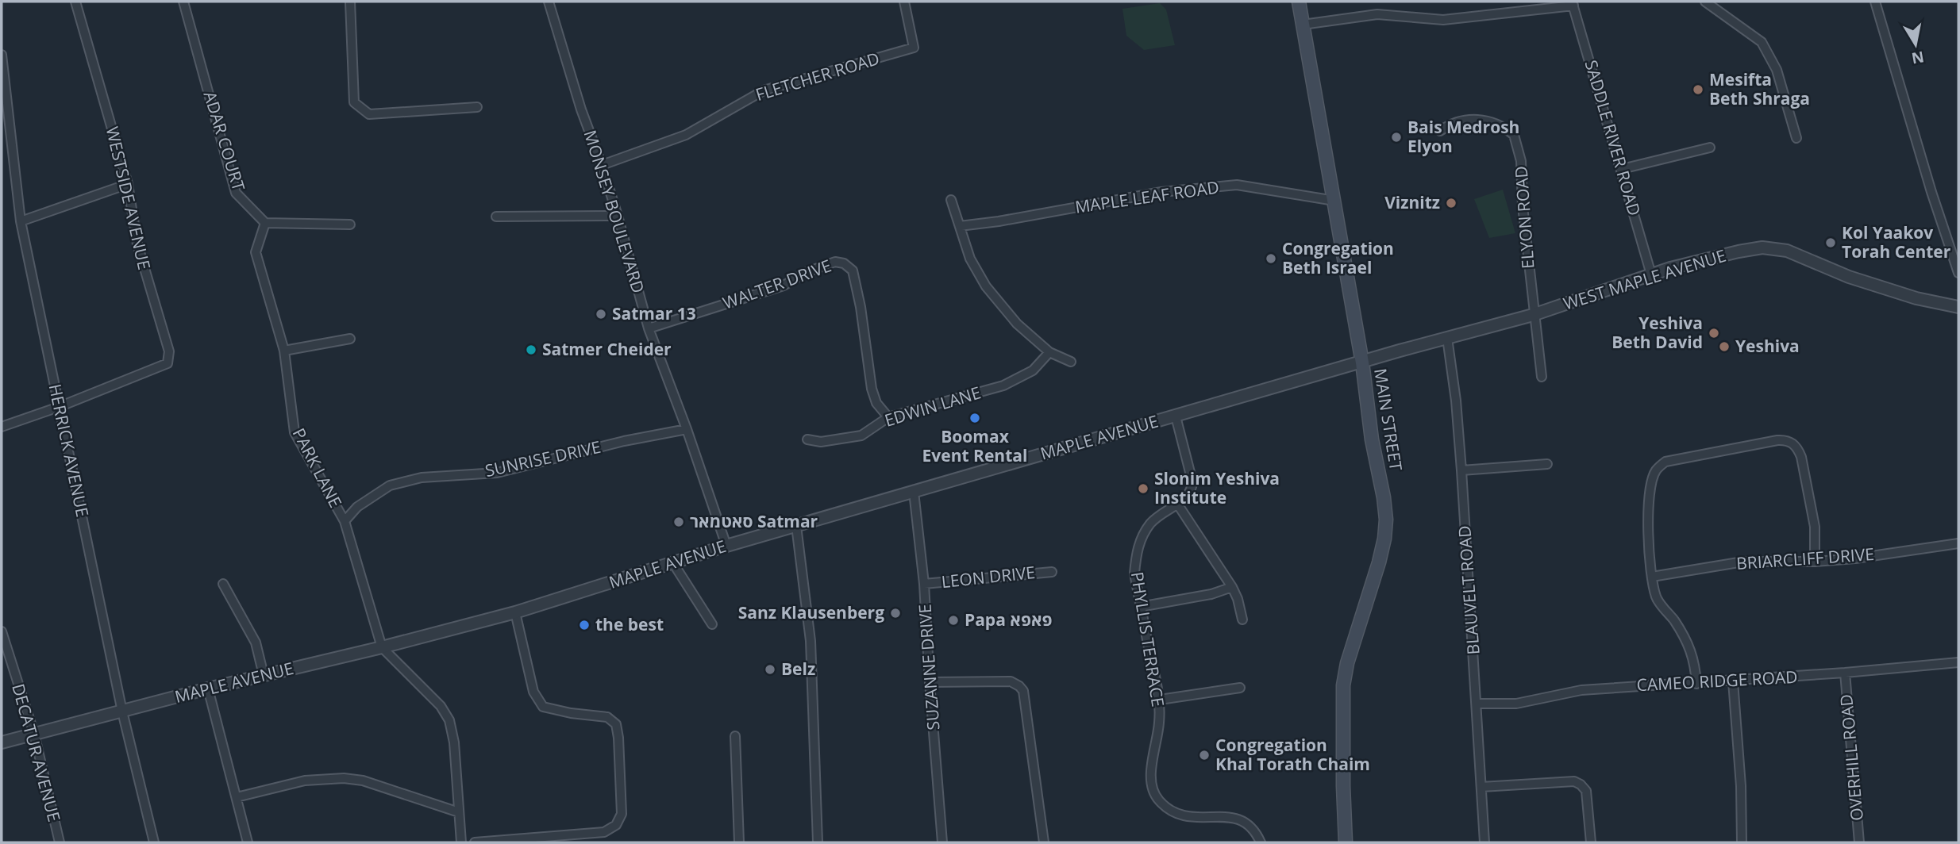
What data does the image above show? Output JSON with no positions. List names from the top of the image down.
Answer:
{
  "streets": {
    "main road": ["MAIN STREET"],
    "street": [
      "FLETCHER ROAD",
      "SADDLE RIVER ROAD",
      "ADAR COURT",
      "MAPLE LEAF ROAD",
      "WESTSIDE AVENUE",
      "MONSEY BOULEVARD",
      "ELYON ROAD",
      "WEST MAPLE AVENUE",
      "WALTER DRIVE",
      "EDWIN LANE",
      "MAPLE AVENUE",
      "HERRICK AVENUE",
      "SUNRISE DRIVE",
      "PARK LANE",
      "BRIARCLIFF DRIVE",
      "LEON DRIVE",
      "BLAUVELT ROAD",
      "PHYLLIS TERRACE",
      "SUZANNE DRIVE",
      "CAMEO RIDGE ROAD",
      "DECATUR AVENUE",
      "OVERHILL ROAD"
    ]
  },
  "crossings": [
    ["FLETCHER ROAD", "MONSEY BOULEVARD"],
    ["SADDLE RIVER ROAD", "WEST MAPLE AVENUE"],
    ["ADAR COURT", "PARK LANE"],
    ["MAPLE LEAF ROAD", "MAIN STREET"],
    ["WESTSIDE AVENUE", "HERRICK AVENUE"],
    ["MONSEY BOULEVARD", "WALTER DRIVE"],
    ["MONSEY BOULEVARD", "MAPLE AVENUE"],
    ["MONSEY BOULEVARD", "SUNRISE DRIVE"],
    ["ELYON ROAD", "WEST MAPLE AVENUE"],
    ["WEST MAPLE AVENUE", "MAIN STREET"],
    ["WEST MAPLE AVENUE", "MAPLE AVENUE"],
    ["WEST MAPLE AVENUE", "BLAUVELT ROAD"],
    ["WALTER DRIVE", "EDWIN LANE"],
    ["MAIN STREET", "MAPLE AVENUE"],
    ["MAPLE AVENUE", "HERRICK AVENUE"],
    ["MAPLE AVENUE", "PARK LANE"],
    ["MAPLE AVENUE", "PHYLLIS TERRACE"],
    ["MAPLE AVENUE", "SUZANNE DRIVE"],
    ["MAPLE AVENUE", "DECATUR AVENUE"],
    ["SUNRISE DRIVE", "PARK LANE"],
    ["LEON DRIVE", "SUZANNE DRIVE"],
    ["BLAUVELT ROAD", "CAMEO RIDGE ROAD"],
    ["CAMEO RIDGE ROAD", "OVERHILL ROAD"]
  ],
  "places": [
    "Mesifta Beth Shraga",
    "Bais Medrosh Elyon",
    "Viznitz",
    "Kol Yaakov Torah Center",
    "Congregation Beth Israel",
    "Satmar 13",
    "Yeshiva Beth David",
    "Yeshiva",
    "Satmer Cheider",
    "Boomax Event Rental",
    "Slonim Yeshiva Institute",
    "סאטמאר Satmar",
    "Sanz Klausenberg",
    "Papa פאפא",
    "the best",
    "Belz",
    "Congregation Khal Torath Chaim"
  ],
  "north": "bottom"
}
